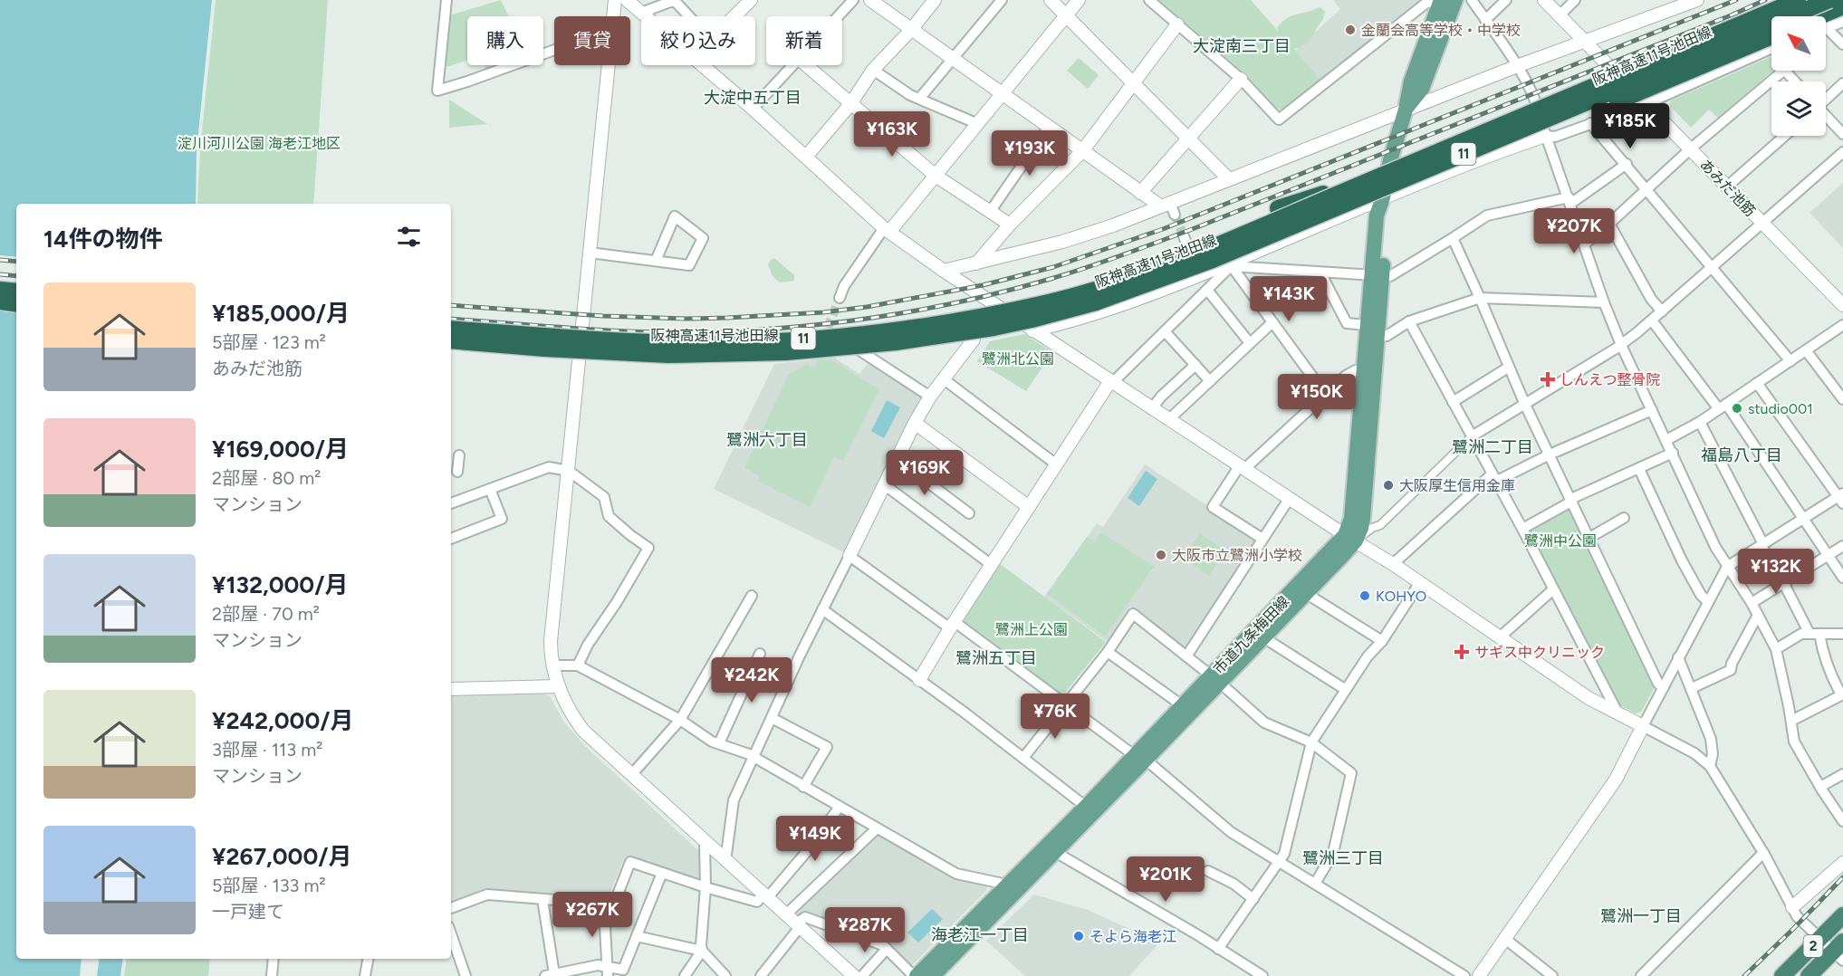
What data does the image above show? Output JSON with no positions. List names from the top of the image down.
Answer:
{
  "streets": {
    "highway": ["阪神高速11号池田線", "11", "2"],
    "main road": ["市道九条梅田線"],
    "street": ["あみだ池筋"]
  },
  "crossings": [
    ["阪神高速11号池田線", "11"],
    ["11", "市道九条梅田線"]
  ],
  "districts": [
    "大淀南三丁目",
    "大淀中五丁目",
    "鷺洲六丁目",
    "鷺洲二丁目",
    "福島八丁目",
    "鷺洲五丁目",
    "鷺洲三丁目",
    "鷺洲一丁目",
    "海老江一丁目"
  ],
  "parks": [
    "淀川河川公園 海老江地区",
    "鷺洲北公園",
    "鷺洲中公園",
    "鷺洲上公園"
  ],
  "places": {
    "other": [
      "金蘭会高等学校・中学校",
      "studio001",
      "大阪厚生信用金庫",
      "大阪市立鷺洲小学校",
      "KOHYO",
      "そよら海老江"
    ],
    "health": ["しんえつ整骨院", "サギス中クリニック"]
  },
  "north": "top left",
  "page": {
    "chip": [
      "購入",
      "賃貸",
      "絞り込み",
      "新着"
    ],
    "price": [
      "¥185K",
      "¥163K",
      "¥193K",
      "¥207K",
      "¥143K",
      "¥150K",
      "¥169K",
      "¥132K",
      "¥242K",
      "¥76K",
      "¥149K",
      "¥201K",
      "¥267K",
      "¥287K"
    ],
    "heading": "14件の物件",
    "list": [
      {
        "name": "¥185,000/月",
        "note": "5部屋 · 123 m² · あみだ池筋"
      },
      {
        "name": "¥169,000/月",
        "note": "2部屋 · 80 m² · マンション"
      },
      {
        "name": "¥132,000/月",
        "note": "2部屋 · 70 m² · マンション"
      },
      {
        "name": "¥242,000/月",
        "note": "3部屋 · 113 m² · マンション"
      },
      {
        "name": "¥267,000/月",
        "note": "5部屋 · 133 m² · 一戸建て"
      }
    ]
  }
}
